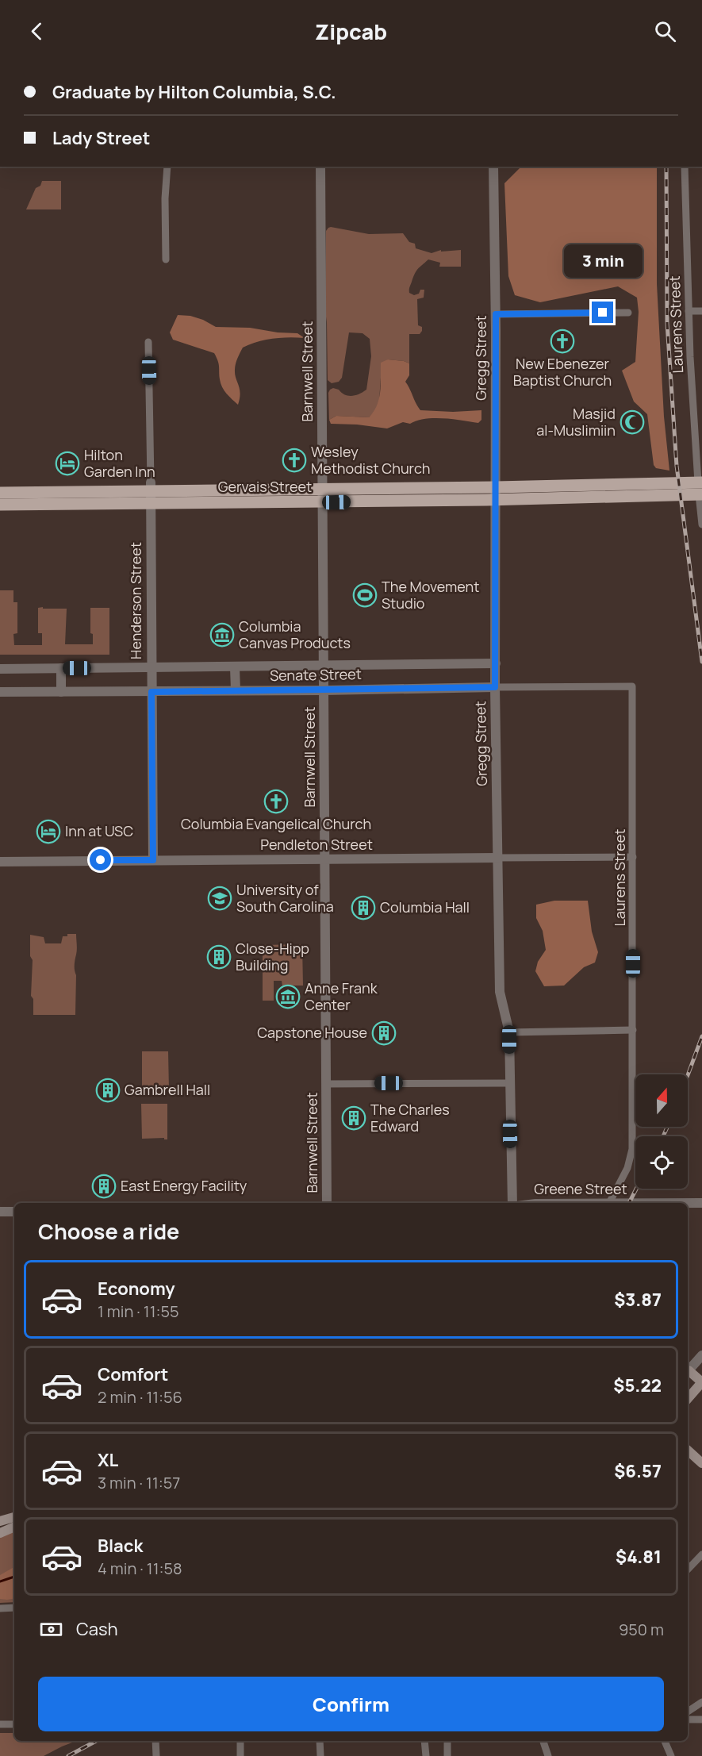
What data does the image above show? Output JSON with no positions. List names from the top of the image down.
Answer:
{
  "streets": {
    "main road": ["Gervais Street"],
    "street": [
      "Laurens Street",
      "Gregg Street",
      "Barnwell Street",
      "Henderson Street",
      "Senate Street",
      "Pendleton Street",
      "Greene Street"
    ]
  },
  "crossings": [
    ["Laurens Street", "Gervais Street"],
    ["Laurens Street", "Senate Street"],
    ["Laurens Street", "Pendleton Street"],
    ["Gregg Street", "Gervais Street"],
    ["Gregg Street", "Senate Street"],
    ["Gregg Street", "Pendleton Street"],
    ["Barnwell Street", "Gervais Street"],
    ["Barnwell Street", "Senate Street"],
    ["Barnwell Street", "Pendleton Street"],
    ["Gervais Street", "Henderson Street"],
    ["Henderson Street", "Senate Street"],
    ["Henderson Street", "Pendleton Street"]
  ],
  "places": {
    "church": ["New Ebenezer Baptist Church", "Wesley Methodist Church", "Columbia Evangelical Church"],
    "mosque": ["Masjid al-Muslimiin"],
    "hotel": ["Hilton Garden Inn", "Inn at USC"],
    "sports": ["The Movement Studio"],
    "museum": ["Columbia Canvas Products", "Anne Frank Center"],
    "school or university": ["University of South Carolina"],
    "building": [
      "Columbia Hall",
      "Close-Hipp Building",
      "Capstone House",
      "Gambrell Hall",
      "The Charles Edward",
      "East Energy Facility"
    ]
  },
  "north": "top",
  "page": {
    "header": "Zipcab",
    "banner": ["Graduate by Hilton Columbia, S.C.", "Lady Street"],
    "bubble": "3 min",
    "heading": "Choose a ride",
    "list": [
      {
        "name": "Economy",
        "note": "1 min · 11:55",
        "value": "$3.87"
      },
      {
        "name": "Comfort",
        "note": "2 min · 11:56",
        "value": "$5.22"
      },
      {
        "name": "XL",
        "note": "3 min · 11:57",
        "value": "$6.57"
      },
      {
        "name": "Black",
        "note": "4 min · 11:58",
        "value": "$4.81"
      }
    ],
    "pay": ["Cash", "950 m"],
    "buttons": "Confirm"
  }
}
